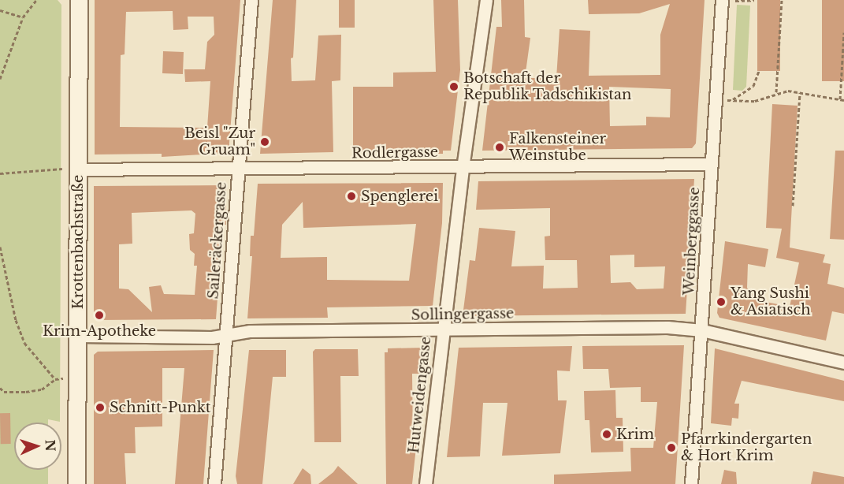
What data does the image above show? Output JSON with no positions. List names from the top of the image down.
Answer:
{
  "streets": {
    "main road": ["Krottenbachstraße"],
    "street": [
      "Rodlergasse",
      "Saileräckergasse",
      "Weinberggasse",
      "Sollingergasse",
      "Hutweidengasse"
    ]
  },
  "crossings": [
    ["Rodlergasse", "Saileräckergasse"],
    ["Rodlergasse", "Weinberggasse"],
    ["Rodlergasse", "Krottenbachstraße"],
    ["Rodlergasse", "Hutweidengasse"],
    ["Saileräckergasse", "Sollingergasse"],
    ["Weinberggasse", "Sollingergasse"],
    ["Krottenbachstraße", "Sollingergasse"],
    ["Sollingergasse", "Hutweidengasse"]
  ],
  "places": [
    "Botschaft der Republik Tadschikistan",
    "Beisl \"Zur Gruam\"",
    "Falkensteiner Weinstube",
    "Spenglerei",
    "Yang Sushi & Asiatisch",
    "Krim-Apotheke",
    "Schnitt-Punkt",
    "Krim",
    "Pfarrkindergarten & Hort Krim"
  ],
  "north": "right"
}
